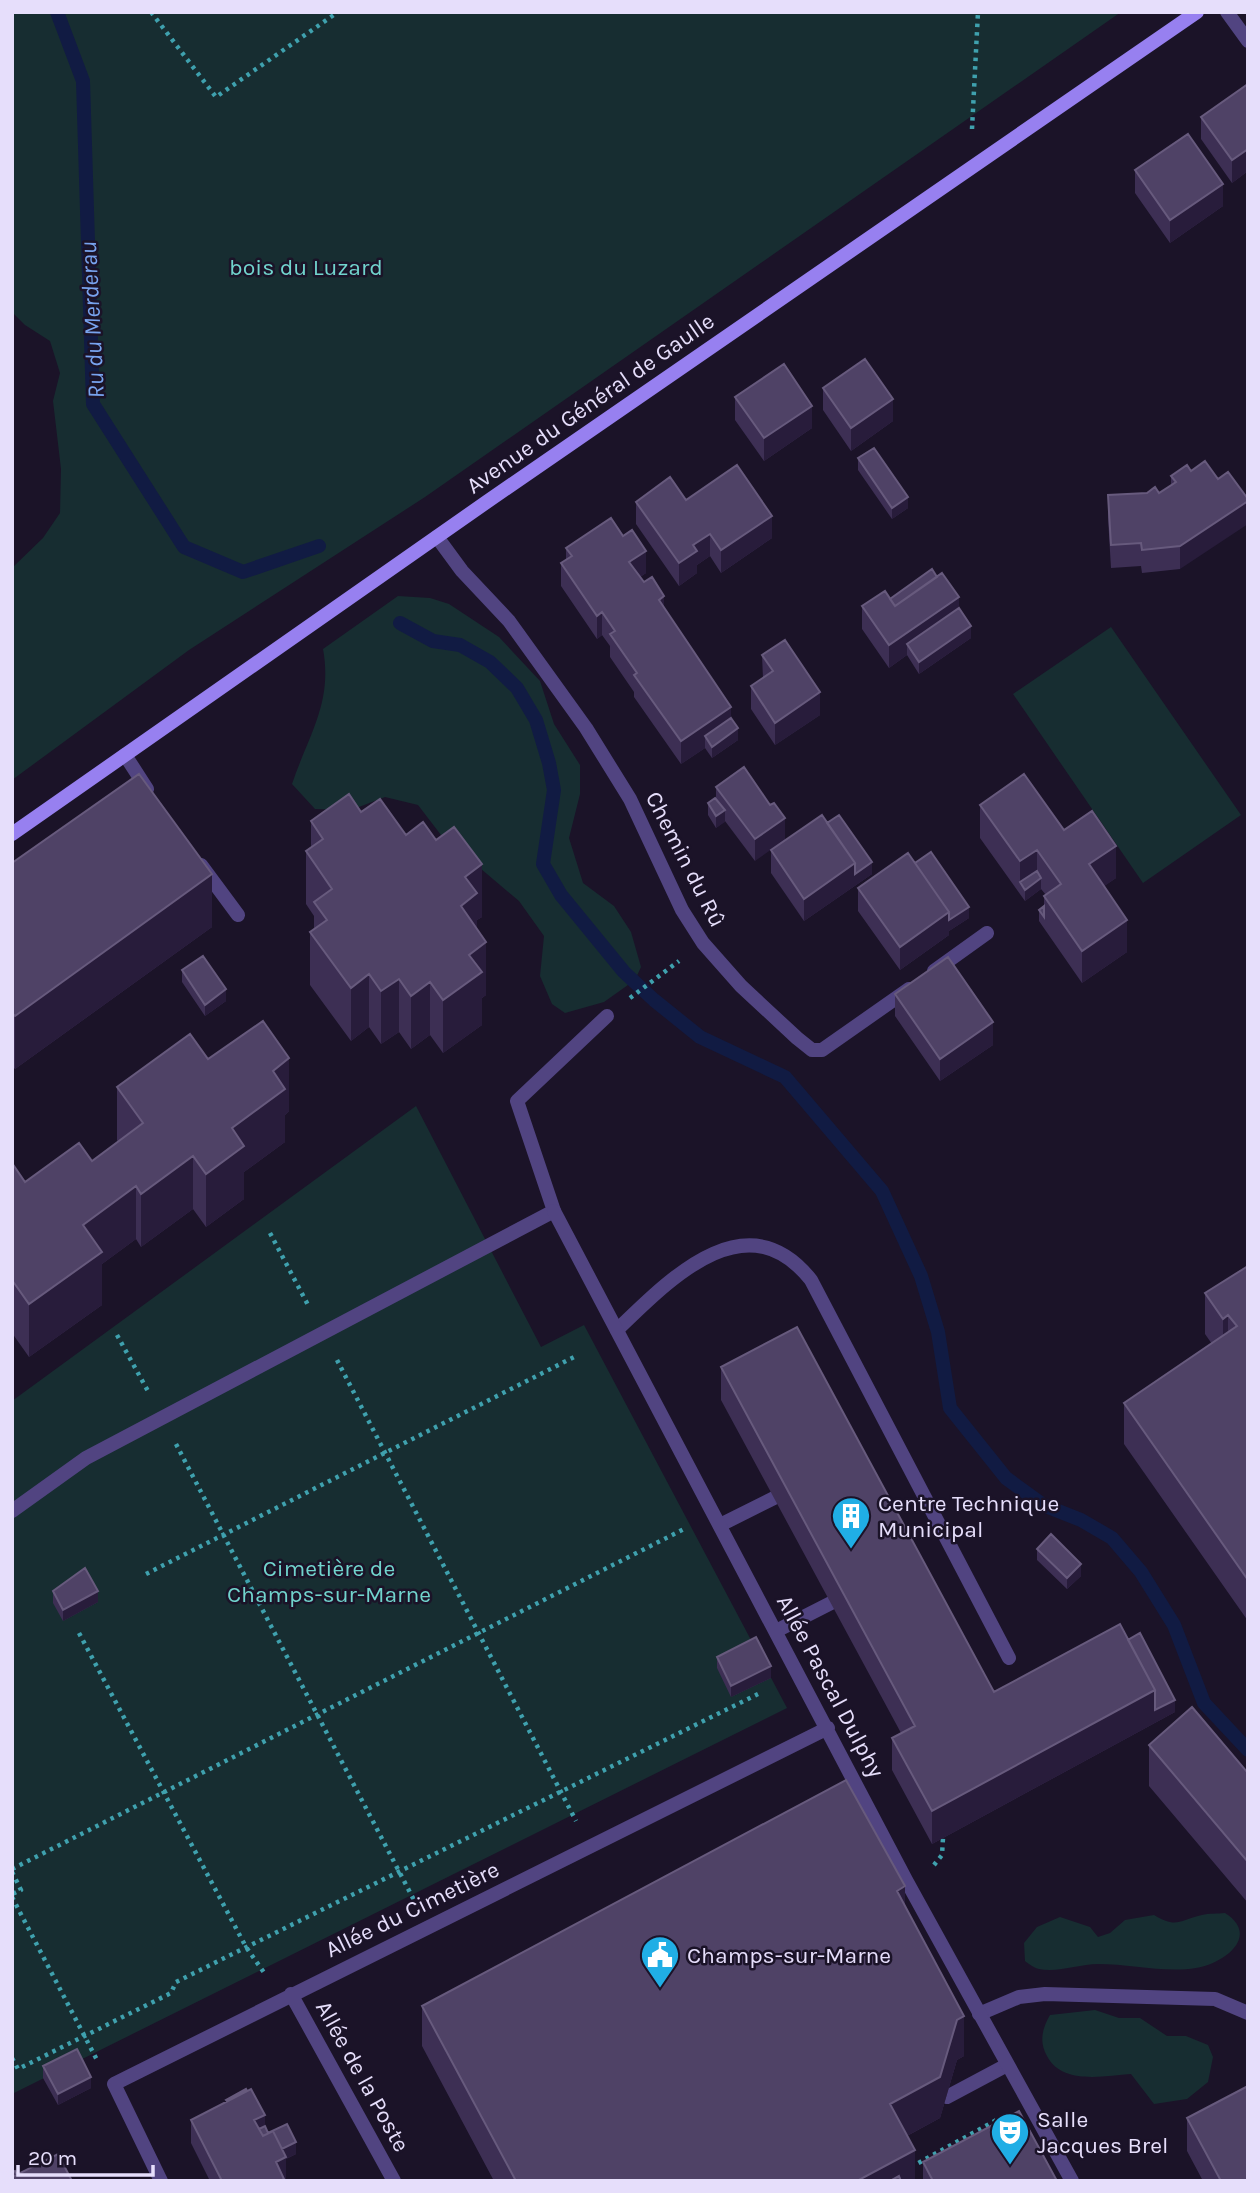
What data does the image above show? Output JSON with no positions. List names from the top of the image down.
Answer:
{
  "streets": {
    "main road": ["Avenue du Général de Gaulle"],
    "street": [
      "Chemin du Rû",
      "Allée Pascal Dulphy",
      "Allée du Cimetière",
      "Allée de la Poste"
    ]
  },
  "crossings": [
    ["Avenue du Général de Gaulle", "Chemin du Rû"],
    ["Allée Pascal Dulphy", "Allée du Cimetière"],
    ["Allée du Cimetière", "Allée de la Poste"]
  ],
  "water": ["Ru du Merderau"],
  "parks": ["bois du Luzard", "Cimetière de Champs-sur-Marne"],
  "places": {
    "building": ["Centre Technique Municipal"],
    "public building": ["Champs-sur-Marne"],
    "theatre": ["Salle Jacques Brel"]
  },
  "scale_bar": "20 m"
}
